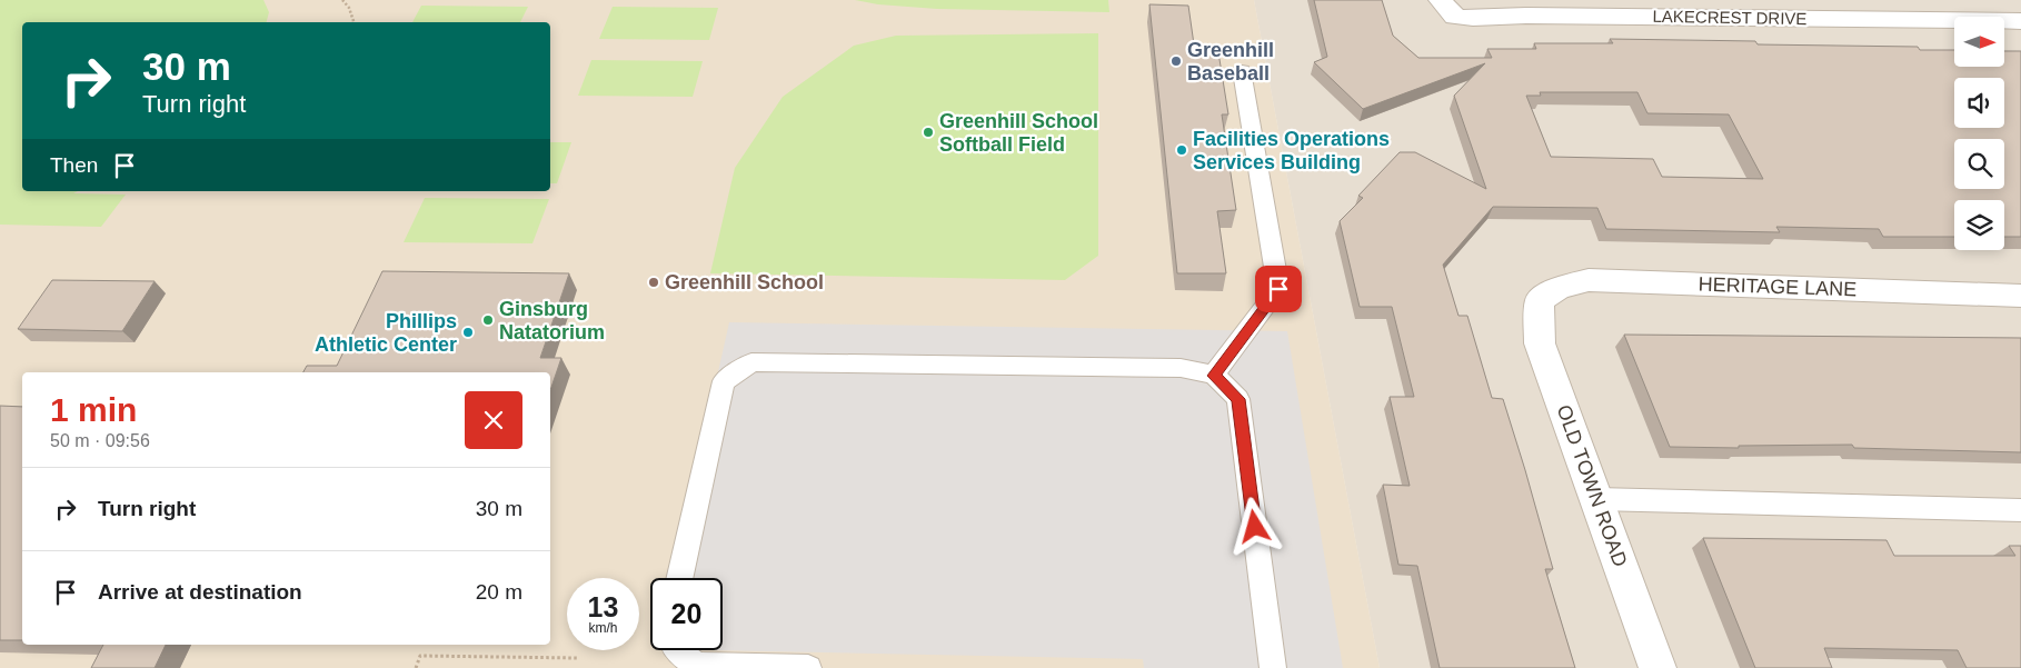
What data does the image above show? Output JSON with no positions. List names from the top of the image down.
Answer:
{
  "streets": {
    "street": ["LAKECREST DRIVE", "HERITAGE LANE", "OLD TOWN ROAD"]
  },
  "crossings": [
    ["HERITAGE LANE", "OLD TOWN ROAD"]
  ],
  "places": [
    "Greenhill Baseball",
    "Greenhill School Softball Field",
    "Facilities Operations Services Building",
    "Greenhill School",
    "Ginsburg Natatorium",
    "Phillips Athletic Center"
  ],
  "north": "right",
  "page": {
    "turn": ["30 m", "Turn right"],
    "then": "Then",
    "heading": ["1 min", "50 m · 09:56"],
    "list": [
      {
        "name": "Turn right",
        "value": "30 m"
      },
      {
        "name": "Arrive at destination",
        "value": "20 m"
      }
    ],
    "speed": "13 km/h",
    "limit": "20"
  }
}
